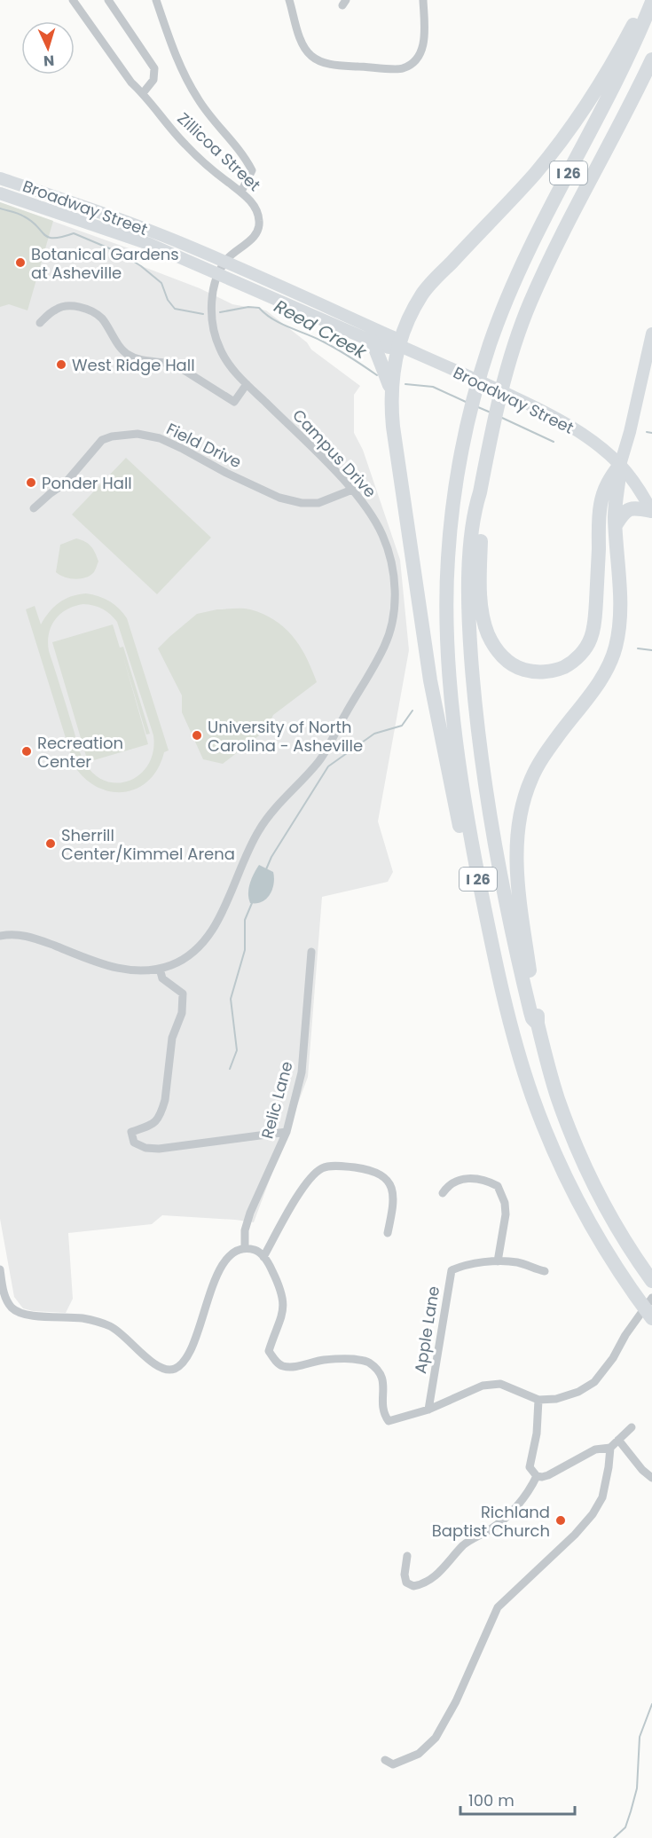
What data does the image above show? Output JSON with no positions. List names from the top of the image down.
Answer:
{
  "streets": {
    "highway": ["I 26"],
    "main road": ["Broadway Street"],
    "street": [
      "Zillicoa Street",
      "Field Drive",
      "Campus Drive",
      "Relic Lane",
      "Apple Lane"
    ]
  },
  "crossings": [
    ["Zillicoa Street", "Broadway Street"],
    ["Zillicoa Street", "Campus Drive"],
    ["Broadway Street", "Campus Drive"],
    ["Field Drive", "Campus Drive"]
  ],
  "water": ["Reed Creek"],
  "places": [
    "Botanical Gardens at Asheville",
    "West Ridge Hall",
    "Ponder Hall",
    "University of North Carolina - Asheville",
    "Recreation Center",
    "Sherrill Center/Kimmel Arena",
    "Richland Baptist Church"
  ],
  "scale_bar": "100 m",
  "north": "bottom"
}
